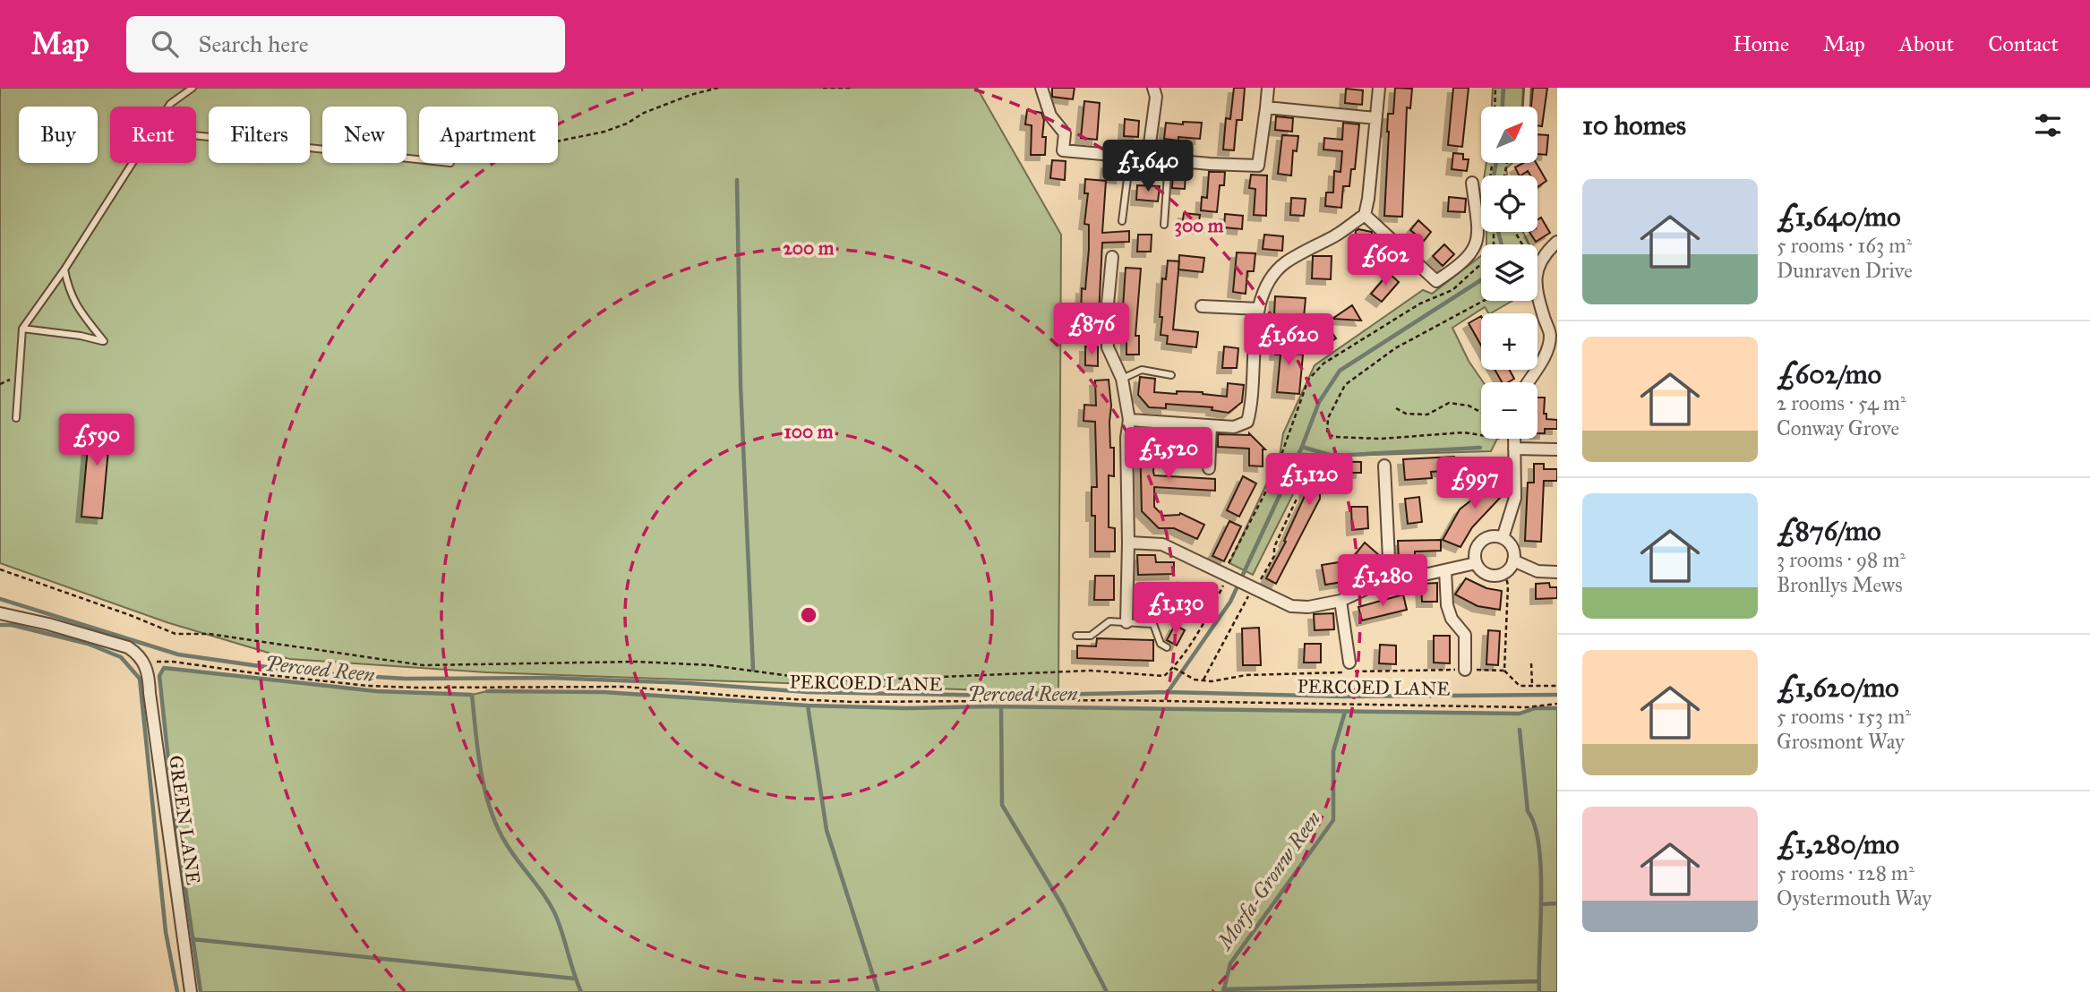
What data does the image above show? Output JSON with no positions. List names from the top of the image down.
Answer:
{
  "streets": {
    "street": ["GREEN LANE"],
    "path": ["PERCOED LANE"]
  },
  "crossings": [
    ["PERCOED LANE", "GREEN LANE"]
  ],
  "water": ["Percoed Reen", "Morfa-Gronw Reen"],
  "north": "top right",
  "page": {
    "header": "Map",
    "search": "Search here",
    "nav": [
      "Home",
      "Map",
      "About",
      "Contact"
    ],
    "heading": "10 homes",
    "map_buttons": ["+", "−"],
    "chip": [
      "Buy",
      "Rent",
      "Filters",
      "New",
      "Apartment"
    ],
    "price": [
      "£1,640",
      "£602",
      "£876",
      "£1,620",
      "£590",
      "£1,520",
      "£1,120",
      "£997",
      "£1,280",
      "£1,130"
    ],
    "list": [
      {
        "name": "£1,640/mo",
        "note": "5 rooms · 163 m² · Dunraven Drive"
      },
      {
        "name": "£602/mo",
        "note": "2 rooms · 54 m² · Conway Grove"
      },
      {
        "name": "£876/mo",
        "note": "3 rooms · 98 m² · Bronllys Mews"
      },
      {
        "name": "£1,620/mo",
        "note": "5 rooms · 153 m² · Grosmont Way"
      },
      {
        "name": "£1,280/mo",
        "note": "5 rooms · 128 m² · Oystermouth Way"
      }
    ]
  },
  "rings": ["300 m", "200 m", "100 m"]
}
